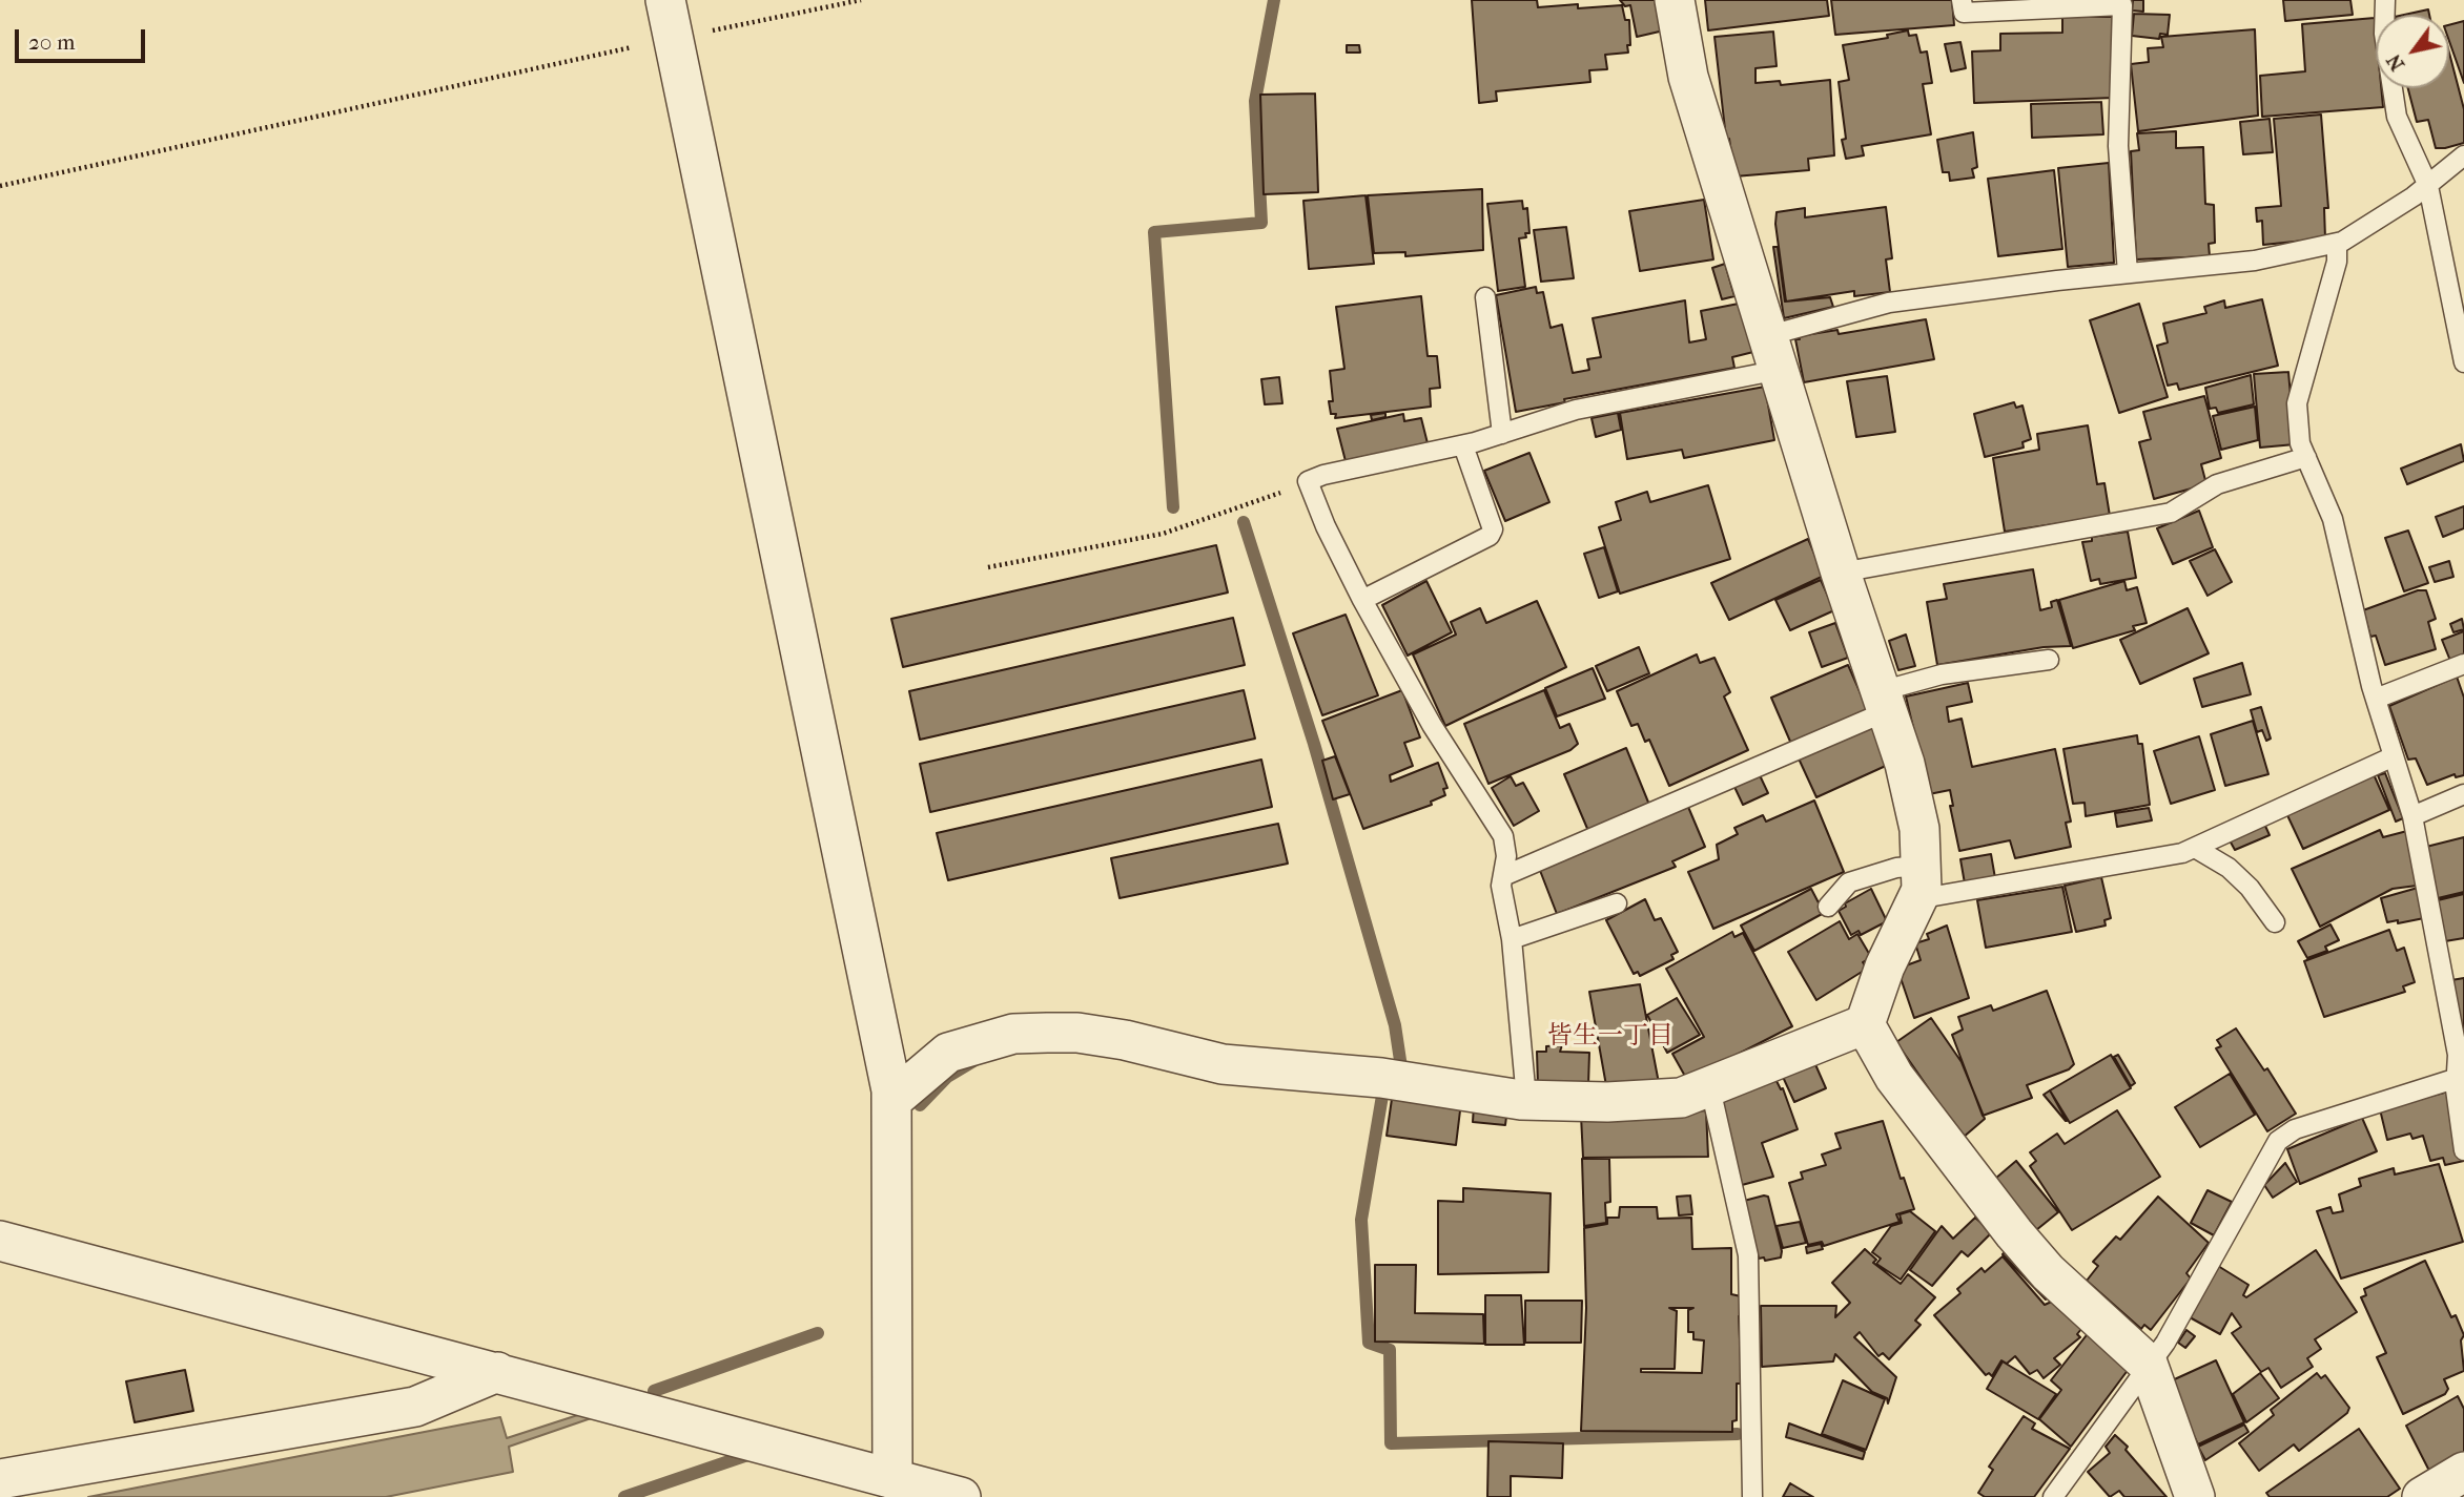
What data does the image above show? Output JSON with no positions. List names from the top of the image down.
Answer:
{
  "districts": ["皆生一丁目"],
  "scale_bar": "20 m",
  "north": "bottom left"
}
